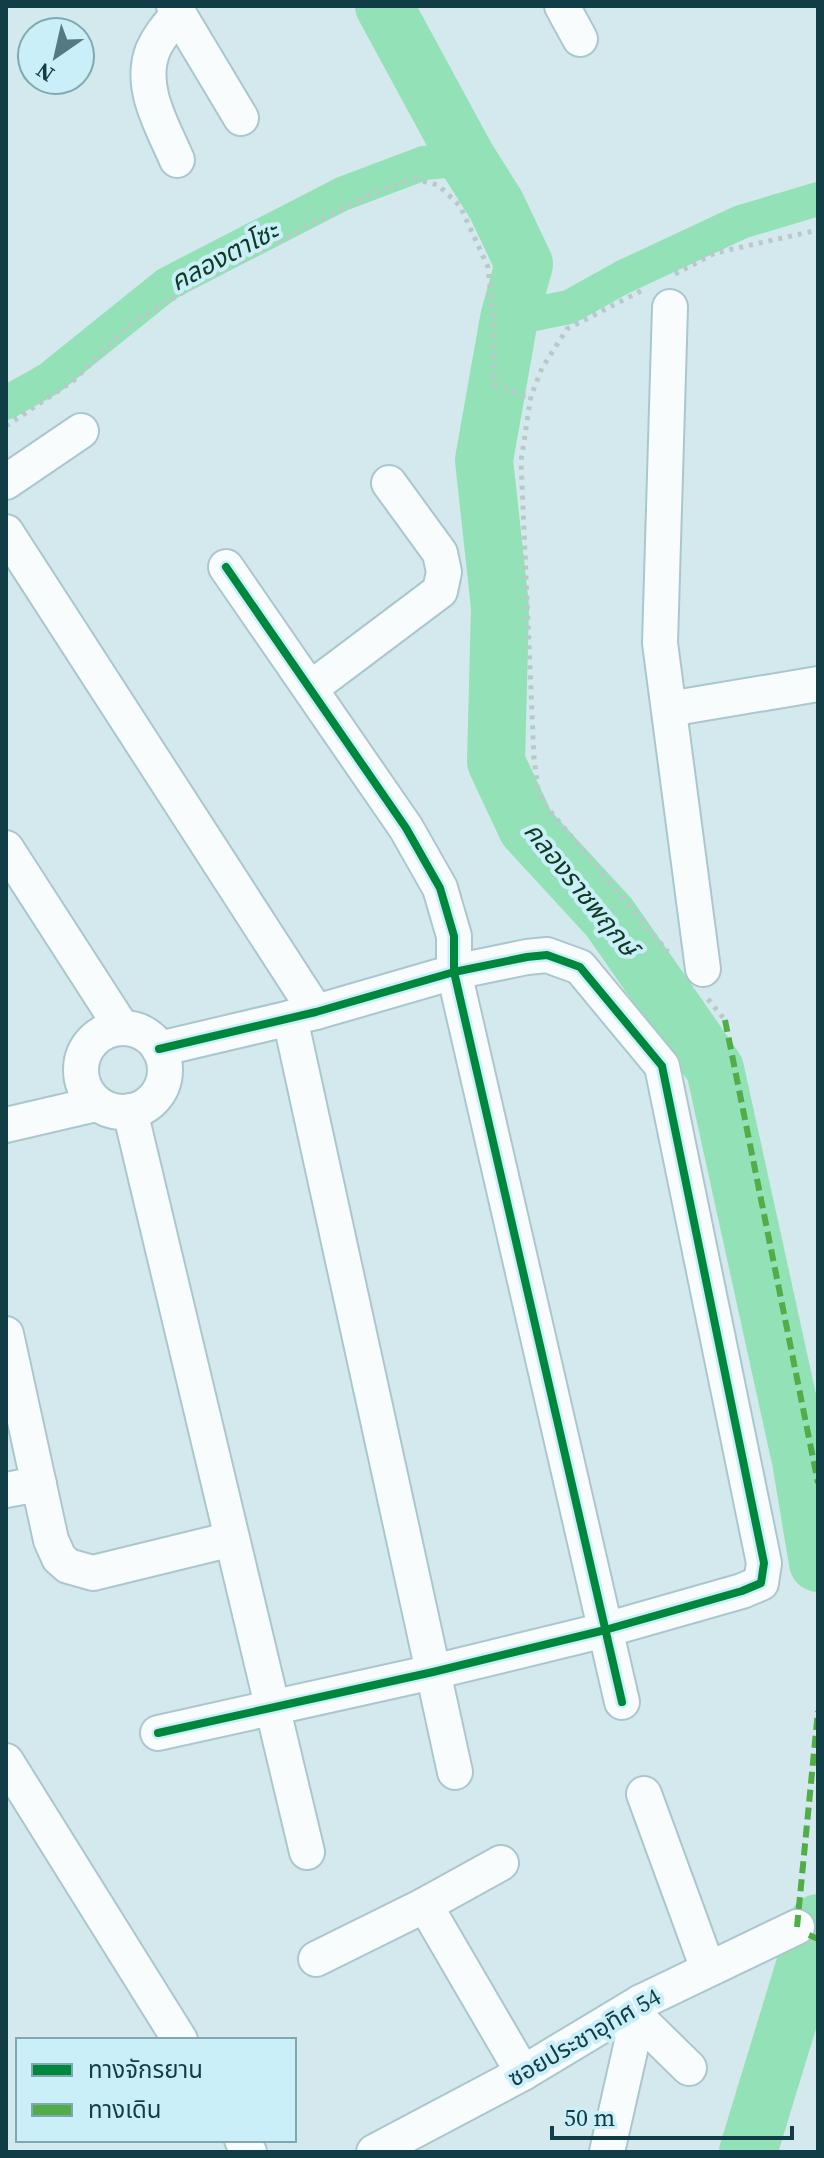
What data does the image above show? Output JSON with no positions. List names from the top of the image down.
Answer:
{
  "streets": {
    "street": ["ซอยประชาอุทิศ 54"]
  },
  "water": ["คลองตาโซะ", "คลองราชพฤกษ์"],
  "legend": ["ทางจักรยาน", "ทางเดิน"],
  "scale_bar": "50 m",
  "north": "bottom left"
}
